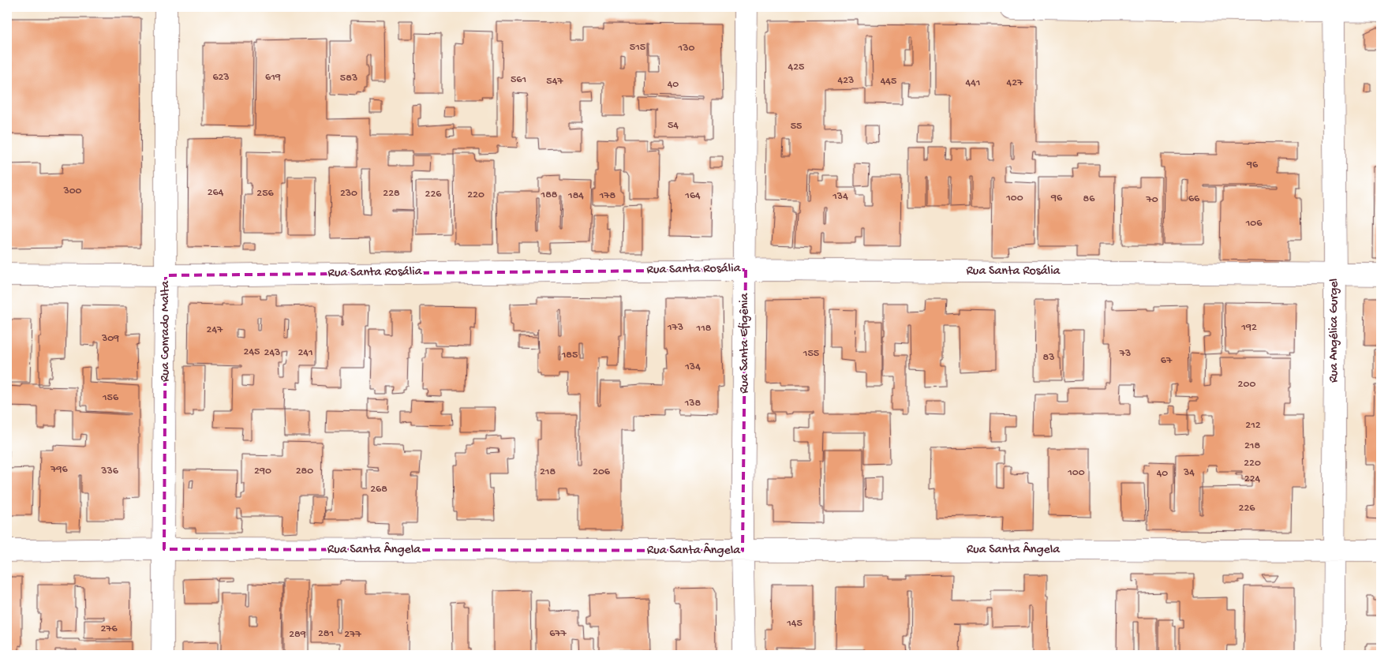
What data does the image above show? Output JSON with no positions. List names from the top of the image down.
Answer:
{
  "streets": {
    "street": [
      "Rua Santa Rosália",
      "Rua Angélica Gurgel",
      "Rua Conrado Malta",
      "Rua Santa Efigênia",
      "Rua Santa Ângela"
    ]
  },
  "crossings": [
    ["Rua Santa Rosália", "Rua Angélica Gurgel"],
    ["Rua Santa Rosália", "Rua Conrado Malta"],
    ["Rua Santa Rosália", "Rua Santa Efigênia"],
    ["Rua Angélica Gurgel", "Rua Santa Ângela"],
    ["Rua Conrado Malta", "Rua Santa Ângela"],
    ["Rua Santa Efigênia", "Rua Santa Ângela"]
  ],
  "house_numbers": [
    "515",
    "130",
    "425",
    "623",
    "619",
    "583",
    "561",
    "423",
    "547",
    "445",
    "441",
    "427",
    "40",
    "54",
    "55",
    "96",
    "300",
    "264",
    "256",
    "230",
    "228",
    "226",
    "220",
    "188",
    "184",
    "178",
    "164",
    "134",
    "100",
    "96",
    "86",
    "66",
    "70",
    "106",
    "173",
    "192",
    "118",
    "247",
    "309",
    "245",
    "243",
    "241",
    "155",
    "73",
    "185",
    "83",
    "67",
    "134",
    "200",
    "156",
    "138",
    "212",
    "218",
    "220",
    "796",
    "336",
    "290",
    "280",
    "218",
    "206",
    "100",
    "34",
    "40",
    "224",
    "268",
    "226",
    "145",
    "276",
    "281",
    "677",
    "289",
    "277"
  ]
}
